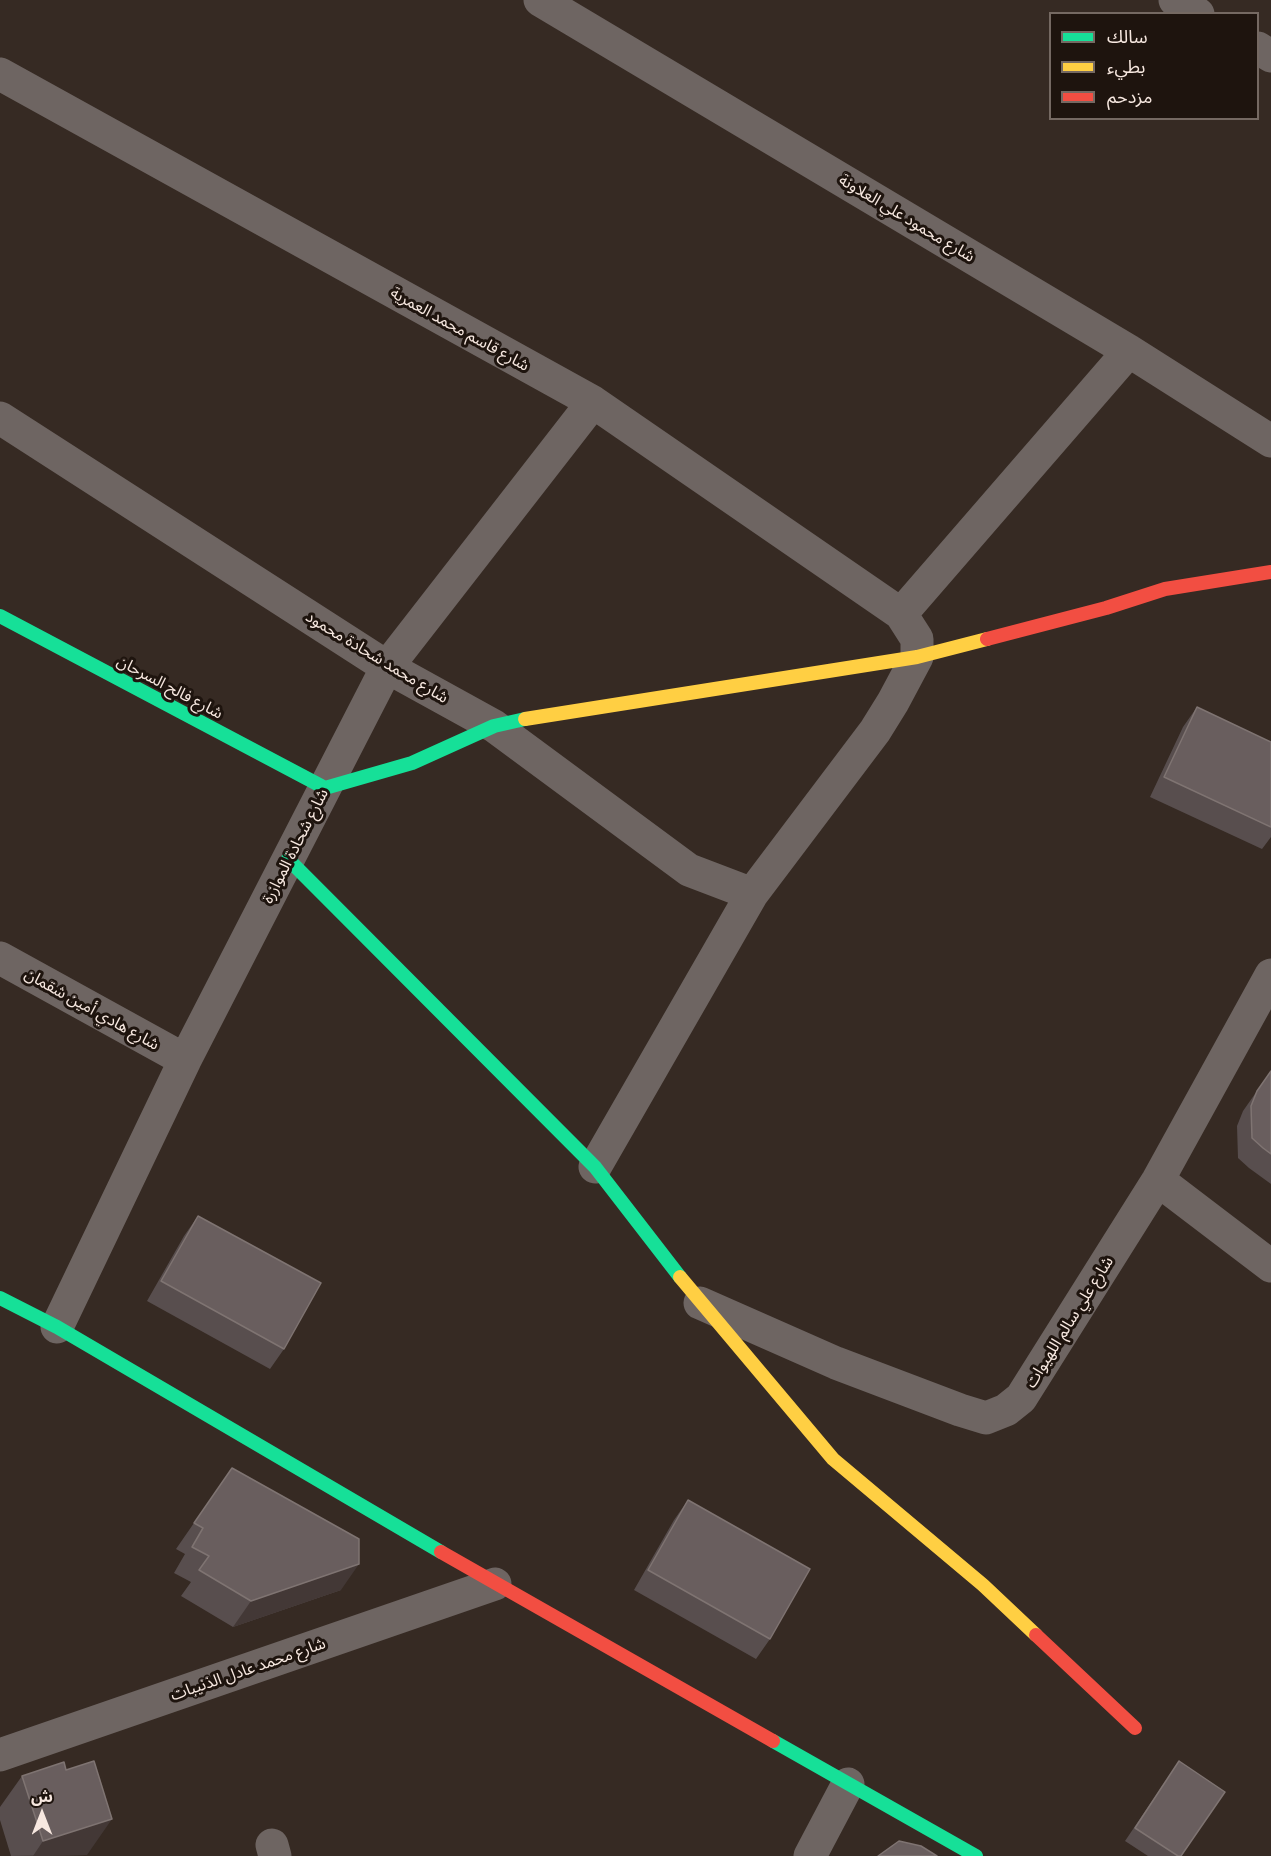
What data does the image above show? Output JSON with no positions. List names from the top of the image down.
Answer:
{
  "streets": {
    "street": [
      "شارع محمود علي العلاونة",
      "شارع قاسم محمد العمرية",
      "شارع محمد شحادة محمود",
      "شارع فالح السرحان",
      "شارع شحادة الموازرة",
      "شارع هادي أمين شقمان",
      "شارع علي سالم اللهيوات",
      "شارع محمد عادل الذنيبات"
    ]
  },
  "crossings": [
    ["شارع قاسم محمد العمرية", "شارع شحادة الموازرة"],
    ["شارع محمد شحادة محمود", "شارع شحادة الموازرة"],
    ["شارع فالح السرحان", "شارع شحادة الموازرة"],
    ["شارع شحادة الموازرة", "شارع هادي أمين شقمان"]
  ],
  "legend": ["سالك", "بطيء", "مزدحم"],
  "north": "top"
}
